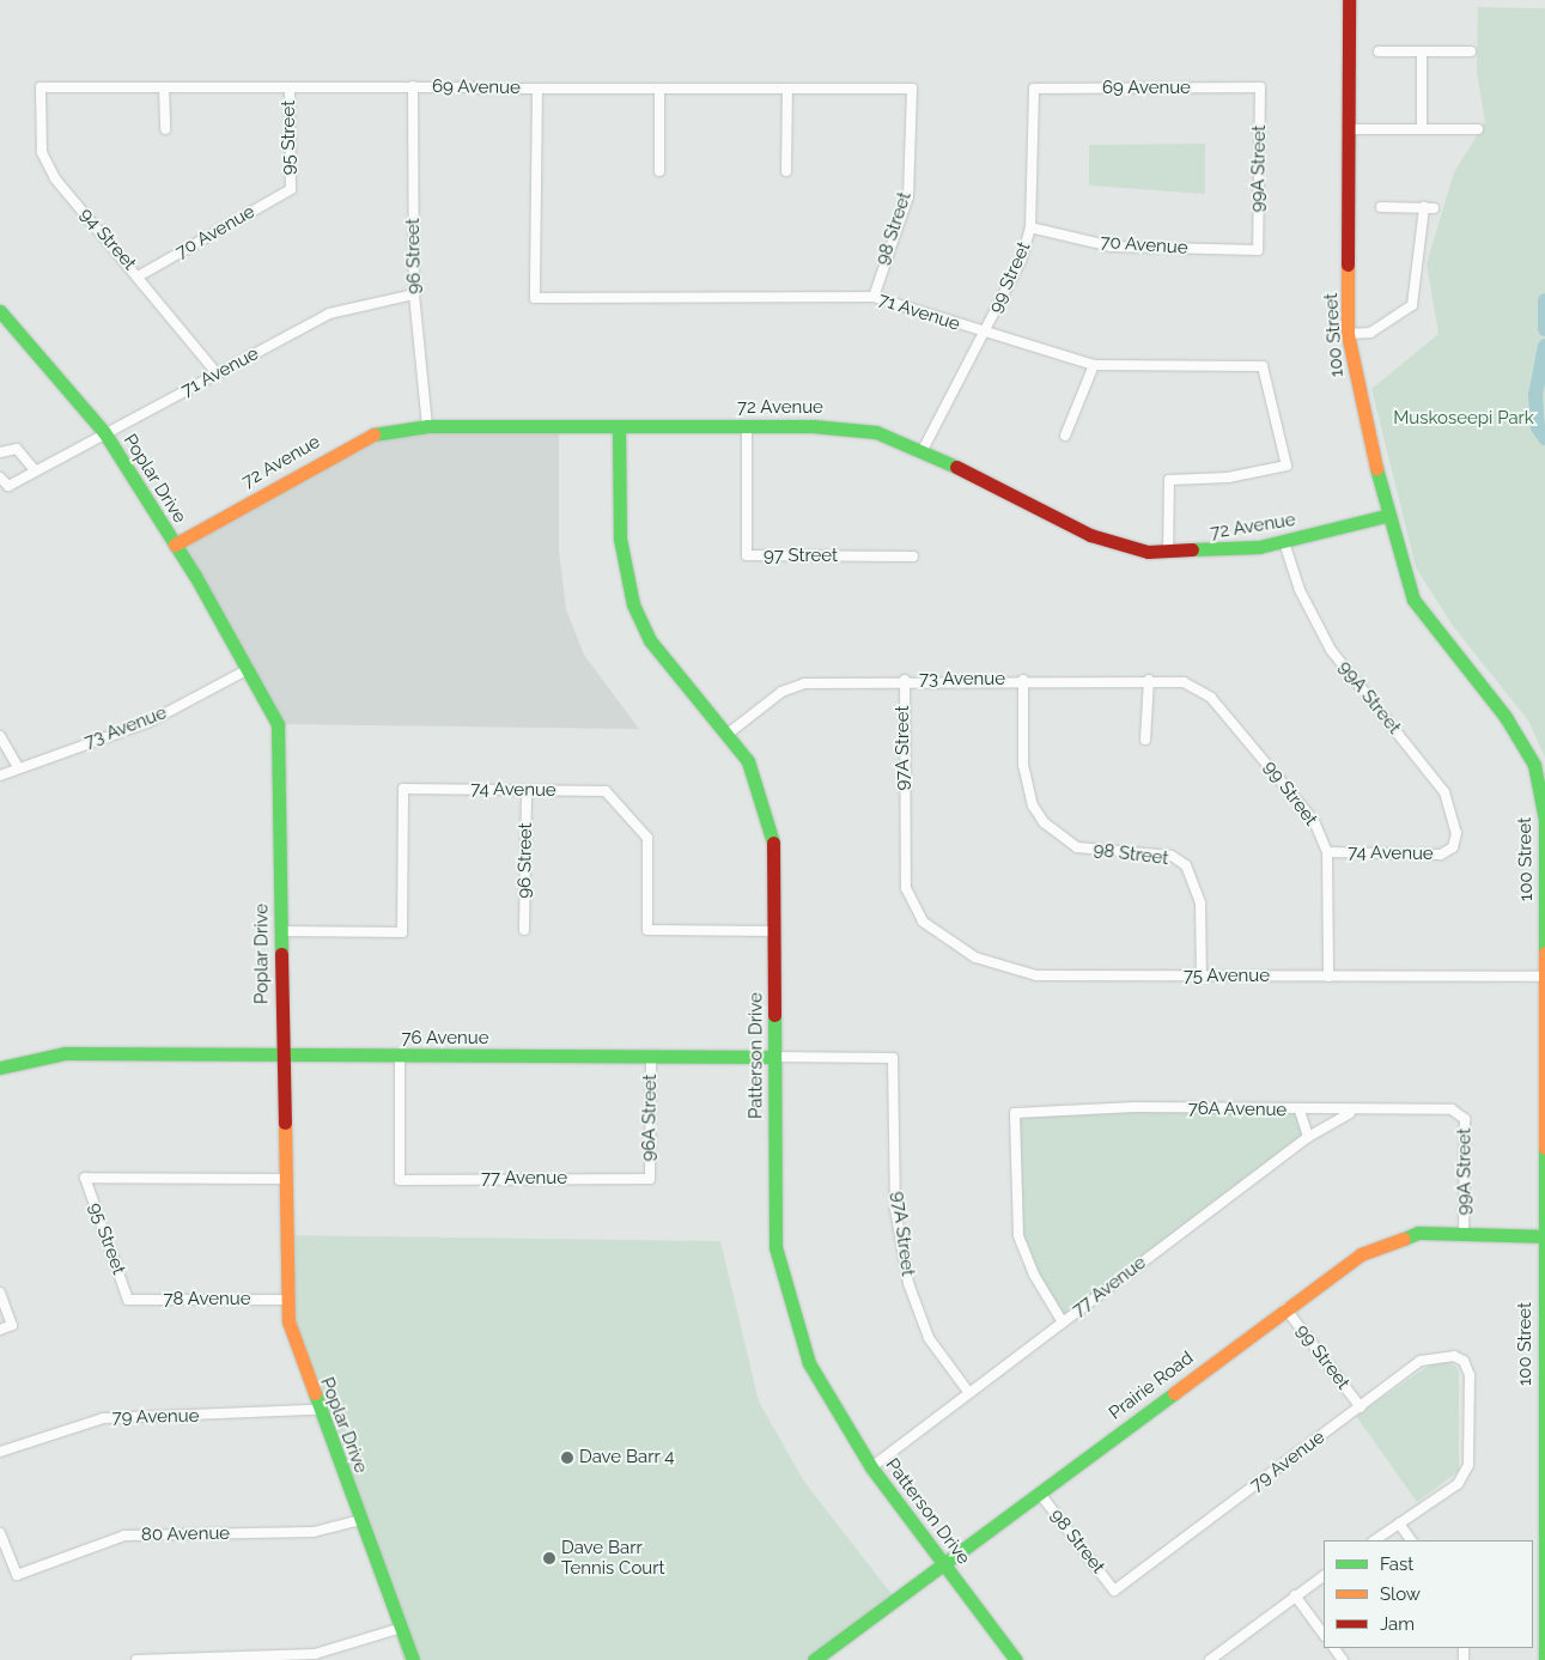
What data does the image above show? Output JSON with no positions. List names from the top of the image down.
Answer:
{
  "streets": {
    "street": [
      "69 Avenue",
      "95 Street",
      "99A Street",
      "98 Street",
      "70 Avenue",
      "94 Street",
      "96 Street",
      "99 Street",
      "71 Avenue",
      "100 Street",
      "72 Avenue",
      "Poplar Drive",
      "97 Street",
      "73 Avenue",
      "97A Street",
      "74 Avenue",
      "75 Avenue",
      "76 Avenue",
      "Patterson Drive",
      "76A Avenue",
      "96A Street",
      "77 Avenue",
      "78 Avenue",
      "Prairie Road",
      "79 Avenue",
      "80 Avenue"
    ]
  },
  "crossings": [
    ["69 Avenue", "95 Street"],
    ["69 Avenue", "99A Street"],
    ["69 Avenue", "98 Street"],
    ["69 Avenue", "94 Street"],
    ["69 Avenue", "96 Street"],
    ["69 Avenue", "99 Street"],
    ["69 Avenue", "71 Avenue"],
    ["95 Street", "70 Avenue"],
    ["95 Street", "Poplar Drive"],
    ["95 Street", "78 Avenue"],
    ["99A Street", "70 Avenue"],
    ["99A Street", "72 Avenue"],
    ["99A Street", "74 Avenue"],
    ["99A Street", "76A Avenue"],
    ["99A Street", "Prairie Road"],
    ["98 Street", "71 Avenue"],
    ["98 Street", "73 Avenue"],
    ["98 Street", "75 Avenue"],
    ["98 Street", "Prairie Road"],
    ["98 Street", "79 Avenue"],
    ["70 Avenue", "94 Street"],
    ["70 Avenue", "99 Street"],
    ["94 Street", "71 Avenue"],
    ["96 Street", "71 Avenue"],
    ["96 Street", "72 Avenue"],
    ["96 Street", "74 Avenue"],
    ["99 Street", "71 Avenue"],
    ["99 Street", "72 Avenue"],
    ["99 Street", "73 Avenue"],
    ["99 Street", "74 Avenue"],
    ["99 Street", "75 Avenue"],
    ["99 Street", "Prairie Road"],
    ["99 Street", "79 Avenue"],
    ["71 Avenue", "72 Avenue"],
    ["71 Avenue", "Poplar Drive"],
    ["100 Street", "72 Avenue"],
    ["100 Street", "75 Avenue"],
    ["100 Street", "Prairie Road"],
    ["72 Avenue", "Poplar Drive"],
    ["72 Avenue", "97 Street"],
    ["72 Avenue", "Patterson Drive"],
    ["Poplar Drive", "73 Avenue"],
    ["Poplar Drive", "74 Avenue"],
    ["Poplar Drive", "76 Avenue"],
    ["Poplar Drive", "78 Avenue"],
    ["Poplar Drive", "79 Avenue"],
    ["Poplar Drive", "80 Avenue"],
    ["73 Avenue", "97A Street"],
    ["73 Avenue", "Patterson Drive"],
    ["97A Street", "75 Avenue"],
    ["97A Street", "76 Avenue"],
    ["97A Street", "77 Avenue"],
    ["74 Avenue", "Patterson Drive"],
    ["76 Avenue", "Patterson Drive"],
    ["76 Avenue", "96A Street"],
    ["76 Avenue", "77 Avenue"],
    ["Patterson Drive", "77 Avenue"],
    ["Patterson Drive", "Prairie Road"],
    ["76A Avenue", "77 Avenue"],
    ["96A Street", "77 Avenue"]
  ],
  "parks": ["Muskoseepi Park"],
  "places": ["Dave Barr 4", "Dave Barr Tennis Court"],
  "legend": ["Fast", "Slow", "Jam"]
}
